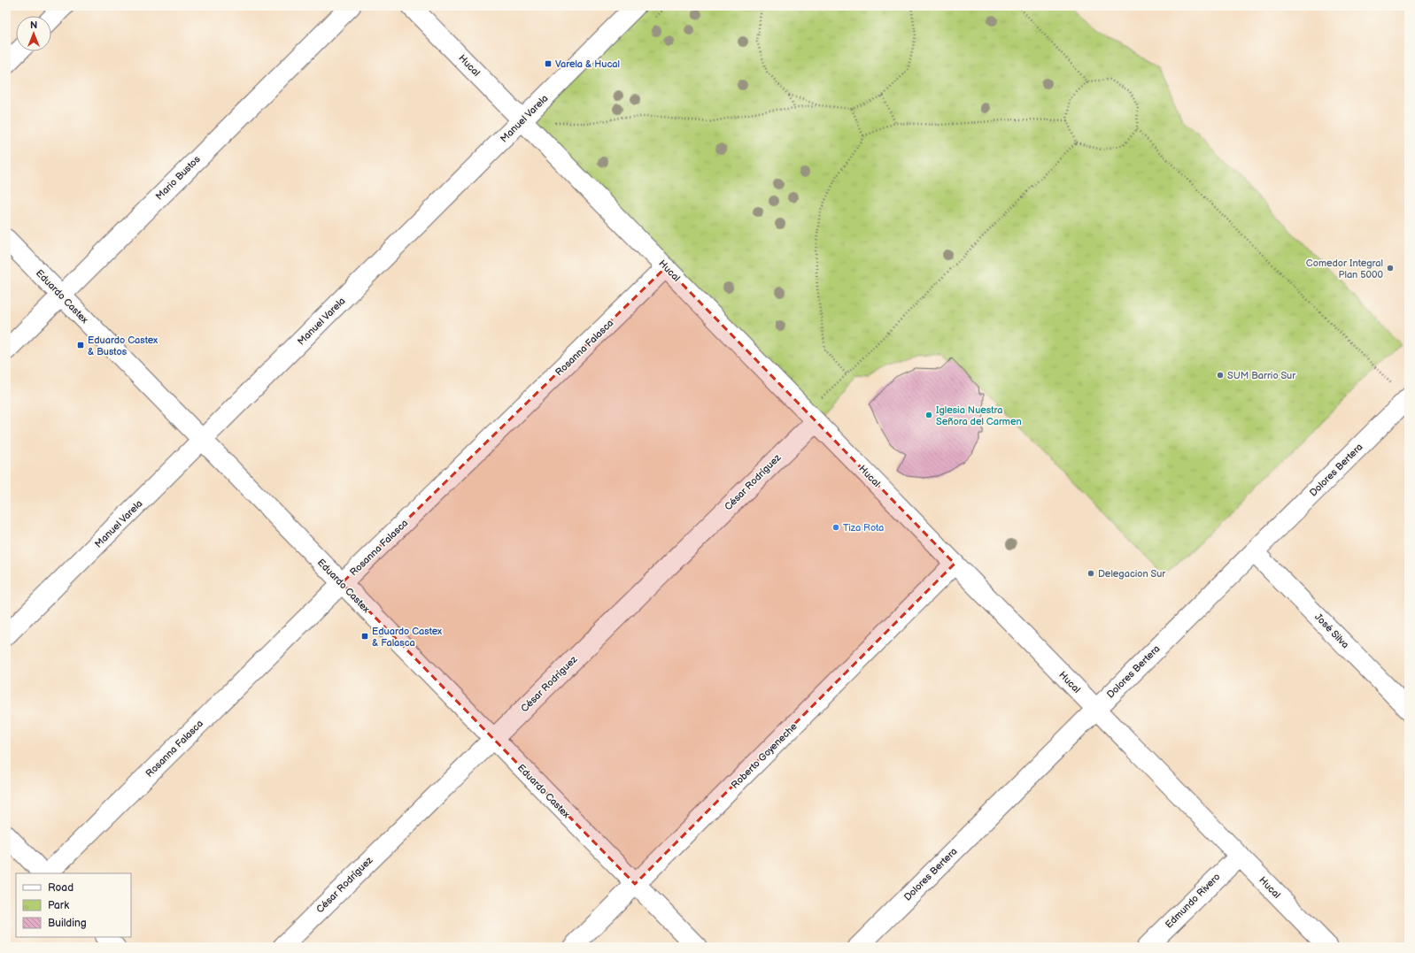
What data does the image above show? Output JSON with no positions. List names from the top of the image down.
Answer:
{
  "streets": {
    "street": [
      "Hucal",
      "Manuel Varela",
      "Mario Bustos",
      "Eduardo Castex",
      "Rosanna Falasca",
      "Dolores Bertera",
      "César Rodríguez",
      "José Silva",
      "Roberto Goyeneche",
      "Edmundo Rivero"
    ]
  },
  "crossings": [
    ["Hucal", "Manuel Varela"],
    ["Hucal", "Rosanna Falasca"],
    ["Hucal", "Dolores Bertera"],
    ["Hucal", "César Rodríguez"],
    ["Hucal", "Roberto Goyeneche"],
    ["Hucal", "Edmundo Rivero"],
    ["Manuel Varela", "Eduardo Castex"],
    ["Mario Bustos", "Eduardo Castex"],
    ["Eduardo Castex", "Rosanna Falasca"],
    ["Eduardo Castex", "César Rodríguez"],
    ["Eduardo Castex", "Roberto Goyeneche"],
    ["Dolores Bertera", "José Silva"]
  ],
  "places": {
    "transit": ["Varela & Hucal", "Eduardo Castex & Bustos", "Eduardo Castex & Falasca"],
    "other": [
      "Comedor Integral Plan 5000",
      "SUM Barrio Sur",
      "Iglesia Nuestra Señora del Carmen",
      "Tiza Rota",
      "Delegacion Sur"
    ]
  },
  "legend": ["Road", "Park", "Building"],
  "north": "top"
}
